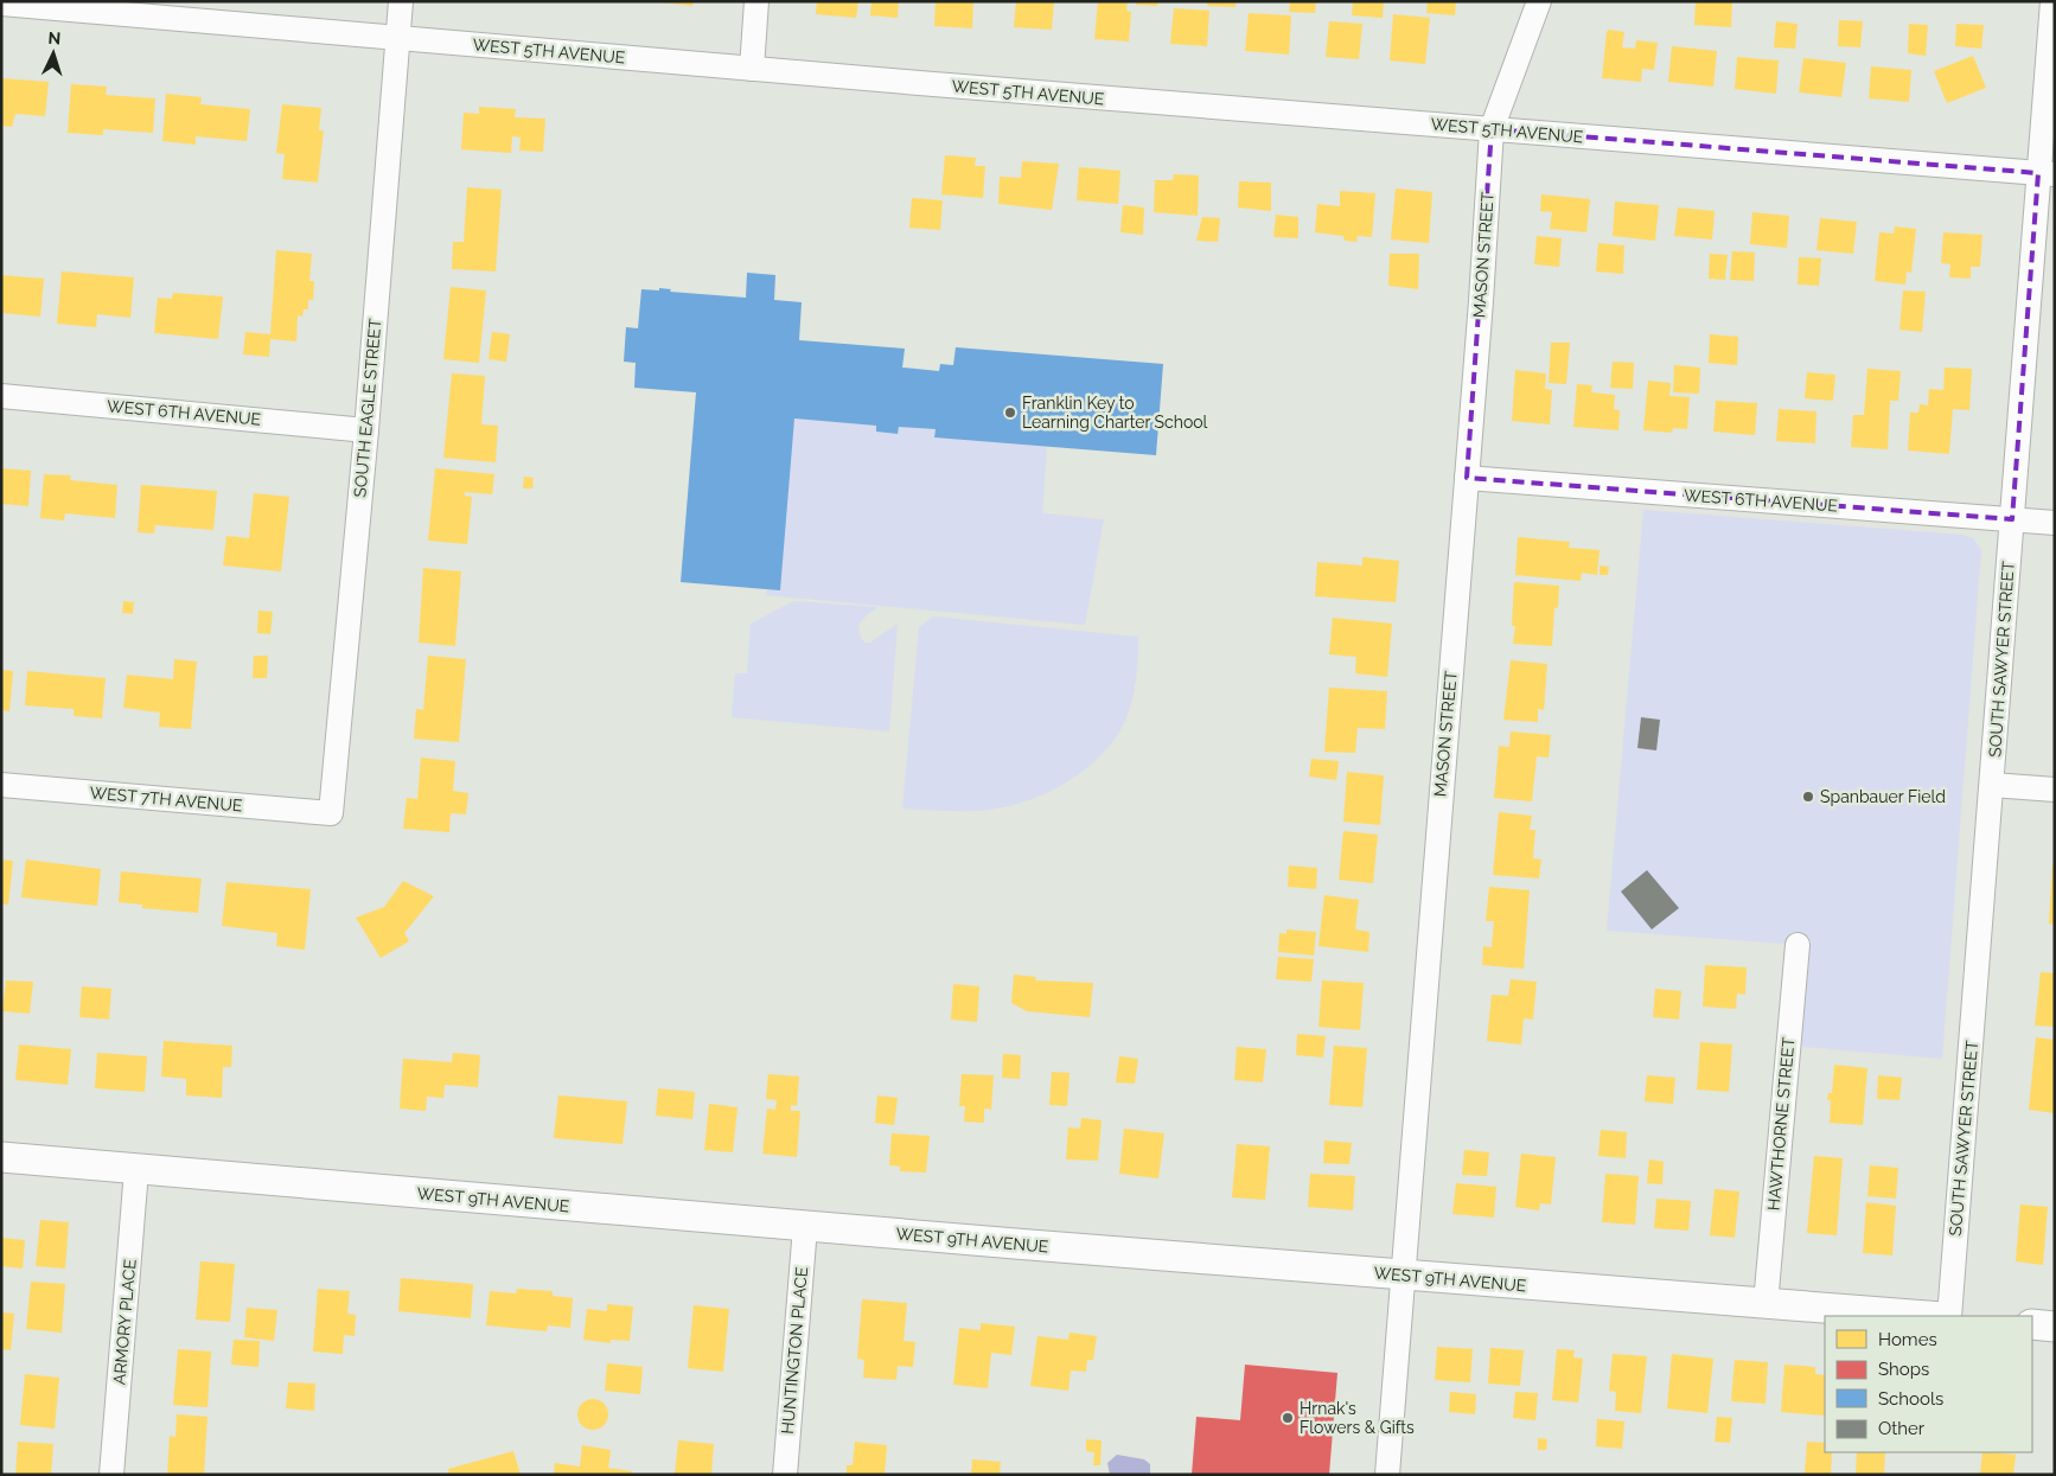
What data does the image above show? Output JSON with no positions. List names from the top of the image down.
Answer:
{
  "streets": {
    "main road": ["WEST 9TH AVENUE"],
    "street": [
      "WEST 5TH AVENUE",
      "MASON STREET",
      "SOUTH EAGLE STREET",
      "WEST 6TH AVENUE",
      "SOUTH SAWYER STREET",
      "WEST 7TH AVENUE",
      "HAWTHORNE STREET",
      "ARMORY PLACE",
      "HUNTINGTON PLACE"
    ]
  },
  "crossings": [
    ["WEST 5TH AVENUE", "MASON STREET"],
    ["WEST 5TH AVENUE", "SOUTH EAGLE STREET"],
    ["WEST 5TH AVENUE", "SOUTH SAWYER STREET"],
    ["MASON STREET", "WEST 6TH AVENUE"],
    ["MASON STREET", "WEST 9TH AVENUE"],
    ["SOUTH EAGLE STREET", "WEST 6TH AVENUE"],
    ["SOUTH EAGLE STREET", "WEST 7TH AVENUE"],
    ["WEST 6TH AVENUE", "SOUTH SAWYER STREET"],
    ["HAWTHORNE STREET", "WEST 9TH AVENUE"],
    ["WEST 9TH AVENUE", "ARMORY PLACE"],
    ["WEST 9TH AVENUE", "HUNTINGTON PLACE"]
  ],
  "places": ["Franklin Key to Learning Charter School", "Spanbauer Field", "Hrnak's Flowers & Gifts"],
  "legend": [
    "Homes",
    "Shops",
    "Schools",
    "Other"
  ],
  "north": "top"
}
